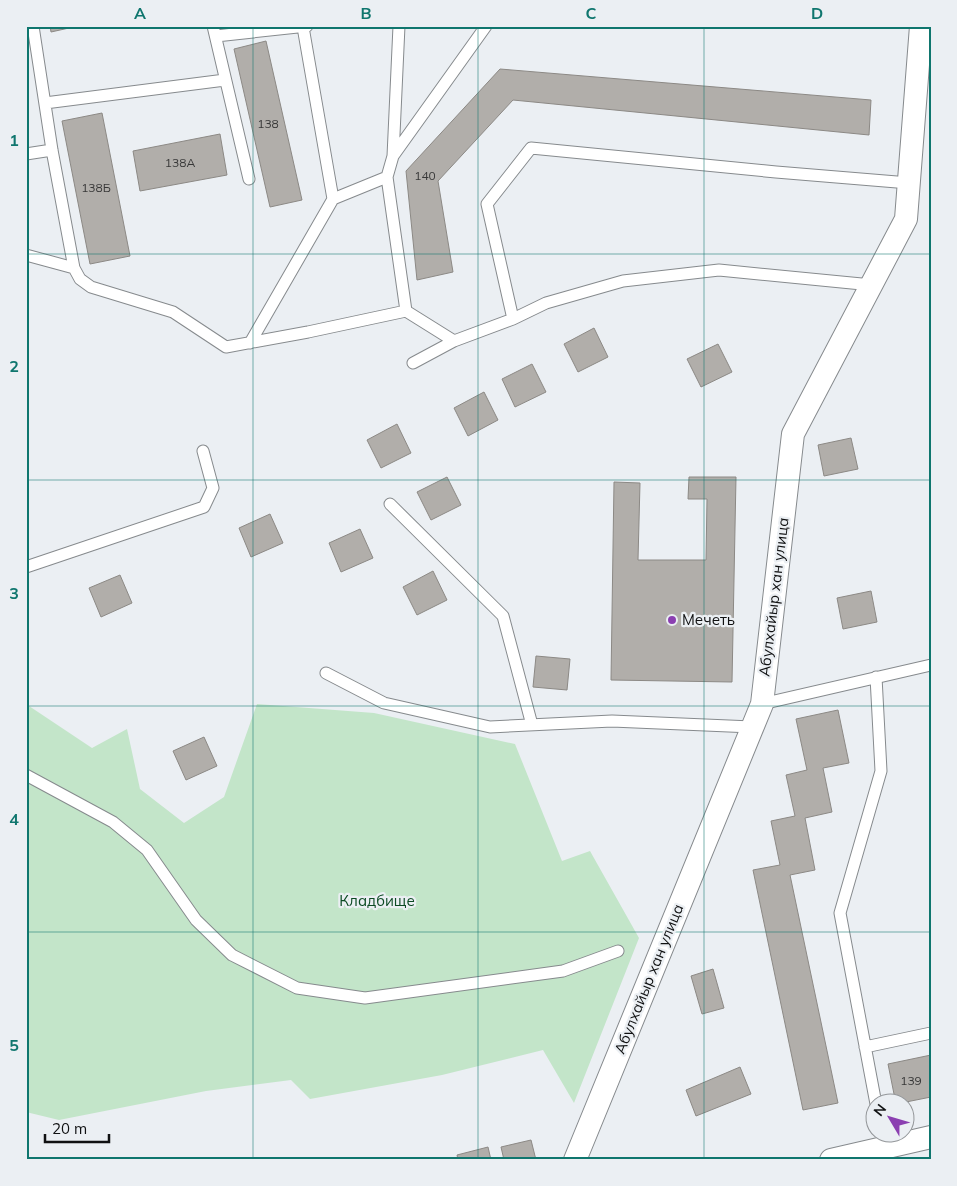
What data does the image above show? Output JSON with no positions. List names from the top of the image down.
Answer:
{
  "streets": {
    "street": ["Абулхайыр хан улица"]
  },
  "parks": ["Кладбище"],
  "places": ["Мечеть"],
  "house_numbers": [
    "138",
    "138А",
    "140",
    "138Б",
    "139"
  ],
  "scale_bar": "20 m",
  "north": "top left",
  "grid": {
    "columns": [
      "A",
      "B",
      "C",
      "D"
    ],
    "rows": [
      "1",
      "2",
      "3",
      "4",
      "5"
    ]
  }
}
